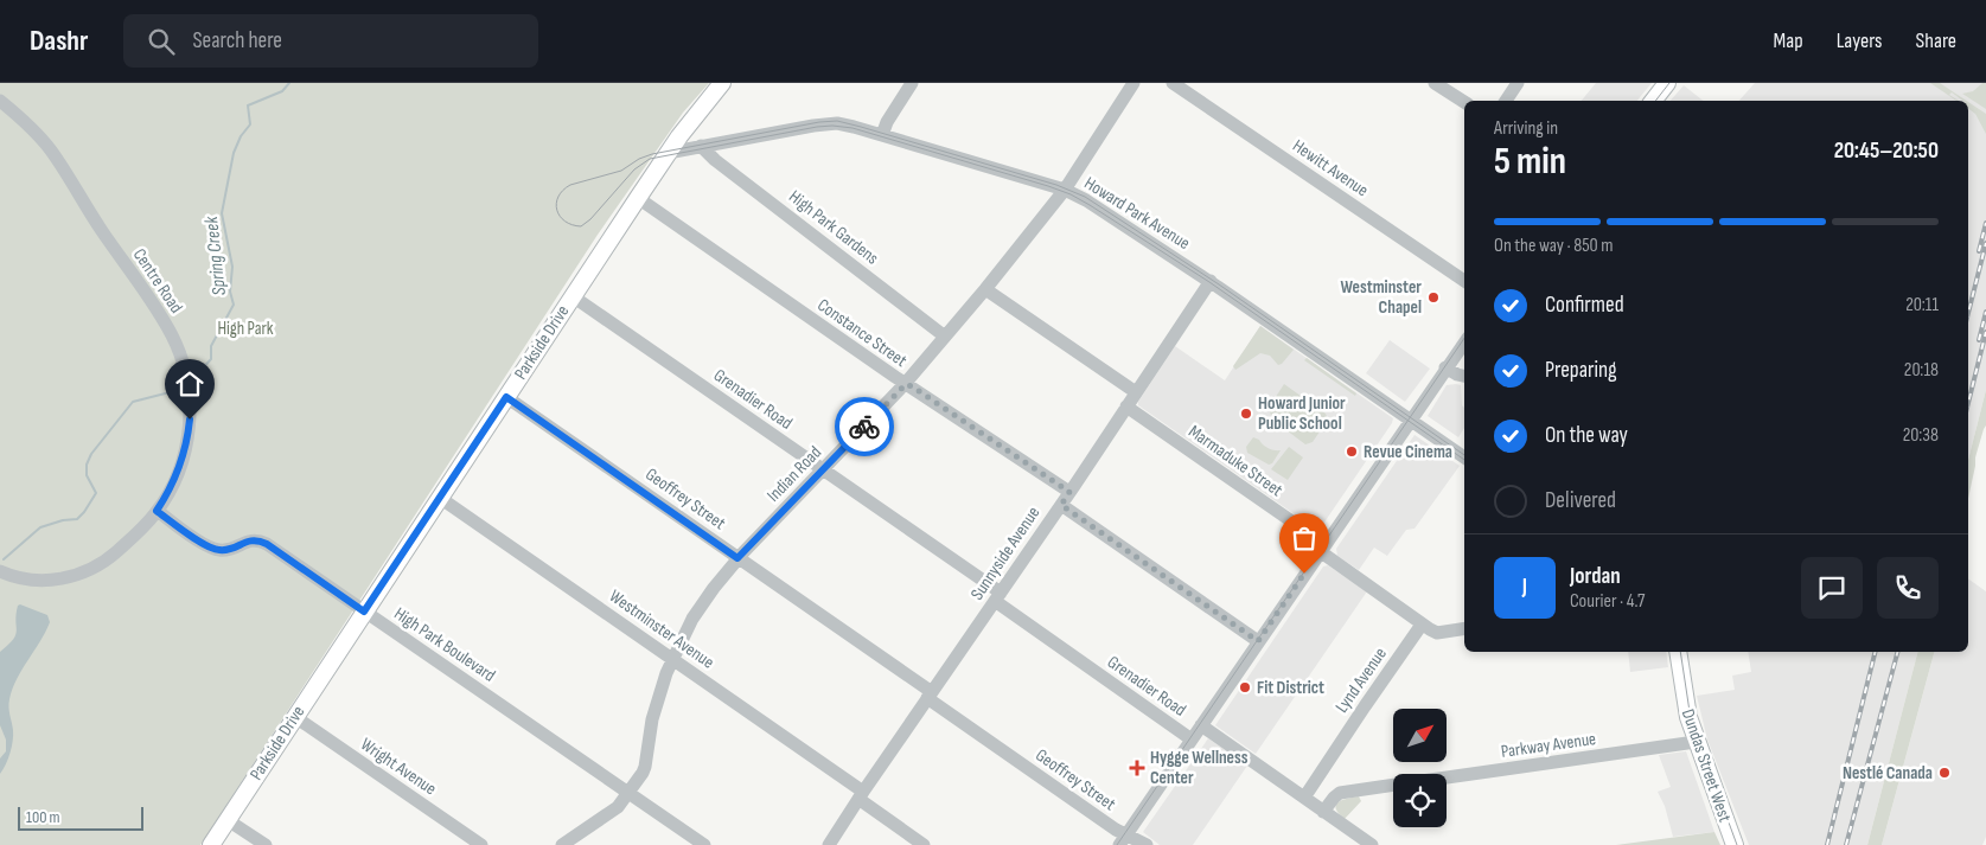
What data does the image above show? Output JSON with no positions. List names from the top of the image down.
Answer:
{
  "streets": {
    "main road": ["Parkside Drive", "Dundas Street West"],
    "street": [
      "Hewitt Avenue",
      "Howard Park Avenue",
      "High Park Gardens",
      "Centre Road",
      "Constance Street",
      "Grenadier Road",
      "Marmaduke Street",
      "Indian Road",
      "Geoffrey Street",
      "Sunnyside Avenue",
      "Westminster Avenue",
      "High Park Boulevard",
      "Lynd Avenue",
      "Parkway Avenue",
      "Wright Avenue"
    ]
  },
  "crossings": [
    ["Howard Park Avenue", "High Park Gardens"],
    ["Howard Park Avenue", "Parkside Drive"],
    ["Howard Park Avenue", "Indian Road"],
    ["Howard Park Avenue", "Sunnyside Avenue"],
    ["High Park Gardens", "Indian Road"],
    ["Centre Road", "High Park Boulevard"],
    ["Constance Street", "Parkside Drive"],
    ["Constance Street", "Indian Road"],
    ["Constance Street", "Sunnyside Avenue"],
    ["Parkside Drive", "Grenadier Road"],
    ["Parkside Drive", "Geoffrey Street"],
    ["Parkside Drive", "Westminster Avenue"],
    ["Parkside Drive", "High Park Boulevard"],
    ["Parkside Drive", "Wright Avenue"],
    ["Grenadier Road", "Indian Road"],
    ["Grenadier Road", "Sunnyside Avenue"],
    ["Grenadier Road", "Lynd Avenue"],
    ["Marmaduke Street", "Sunnyside Avenue"],
    ["Marmaduke Street", "Lynd Avenue"],
    ["Indian Road", "Geoffrey Street"],
    ["Indian Road", "Westminster Avenue"],
    ["Indian Road", "High Park Boulevard"],
    ["Geoffrey Street", "Sunnyside Avenue"],
    ["Sunnyside Avenue", "Westminster Avenue"],
    ["Parkway Avenue", "Dundas Street West"]
  ],
  "water": ["Spring Creek"],
  "parks": ["High Park"],
  "places": {
    "other": [
      "Westminster Chapel",
      "Howard Junior Public School",
      "Revue Cinema",
      "Fit District",
      "Nestlé Canada"
    ],
    "health": ["Hygge Wellness Center"]
  },
  "scale_bar": "100 m",
  "north": "top right",
  "page": {
    "header": "Dashr",
    "search": "Search here",
    "nav": ["Map", "Layers", "Share"],
    "heading": ["5 min", "Arriving in", "20:45–20:50"],
    "panel": ["Jordan", "Courier · 4.7"],
    "bar": "On the way · 850 m",
    "list": [
      ["Confirmed", "20:11"],
      ["Preparing", "20:18"],
      ["On the way", "20:38"],
      "Delivered"
    ],
    "round": "J",
    "scale": "100 m"
  }
}
